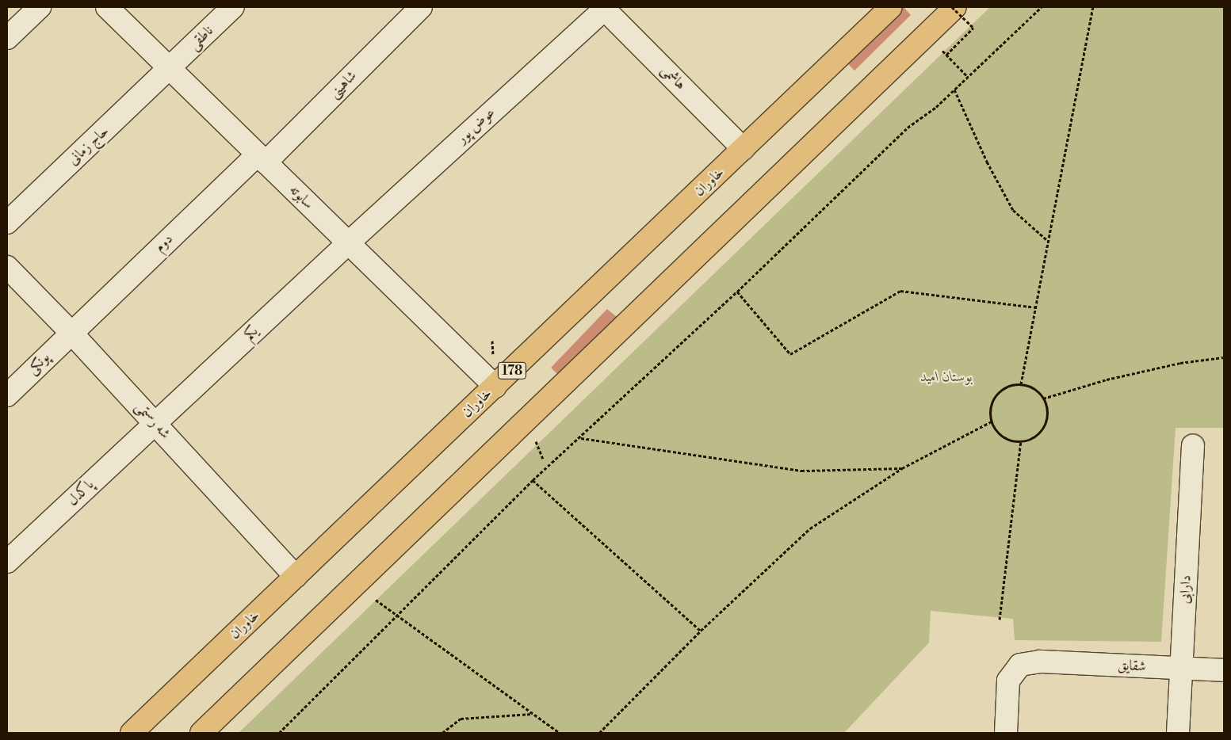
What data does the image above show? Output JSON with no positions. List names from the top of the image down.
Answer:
{
  "streets": {
    "main road": ["خاوران", "178"],
    "street": [
      "ناطقی",
      "هاشمی",
      "شاهینی",
      "عوض پور",
      "حاج زمانی",
      "سابوته",
      "دوم",
      "یکم",
      "پونکی",
      "شه رستمی",
      "پاکدل",
      "دارابی",
      "شقایق"
    ]
  },
  "crossings": [
    ["ناطقی", "حاج زمانی"],
    ["ناطقی", "سابوته"],
    ["هاشمی", "عوض پور"],
    ["هاشمی", "خاوران"],
    ["شاهینی", "سابوته"],
    ["شاهینی", "دوم"],
    ["عوض پور", "سابوته"],
    ["عوض پور", "یکم"],
    ["حاج زمانی", "سابوته"],
    ["خاوران", "سابوته"],
    ["خاوران", "شه رستمی"],
    ["سابوته", "دوم"],
    ["سابوته", "یکم"],
    ["دوم", "پونکی"],
    ["دوم", "شه رستمی"],
    ["یکم", "شه رستمی"],
    ["یکم", "پاکدل"],
    ["پونکی", "شه رستمی"],
    ["شه رستمی", "پاکدل"],
    ["دارابی", "شقایق"]
  ],
  "parks": ["بوستان امید"]
}
